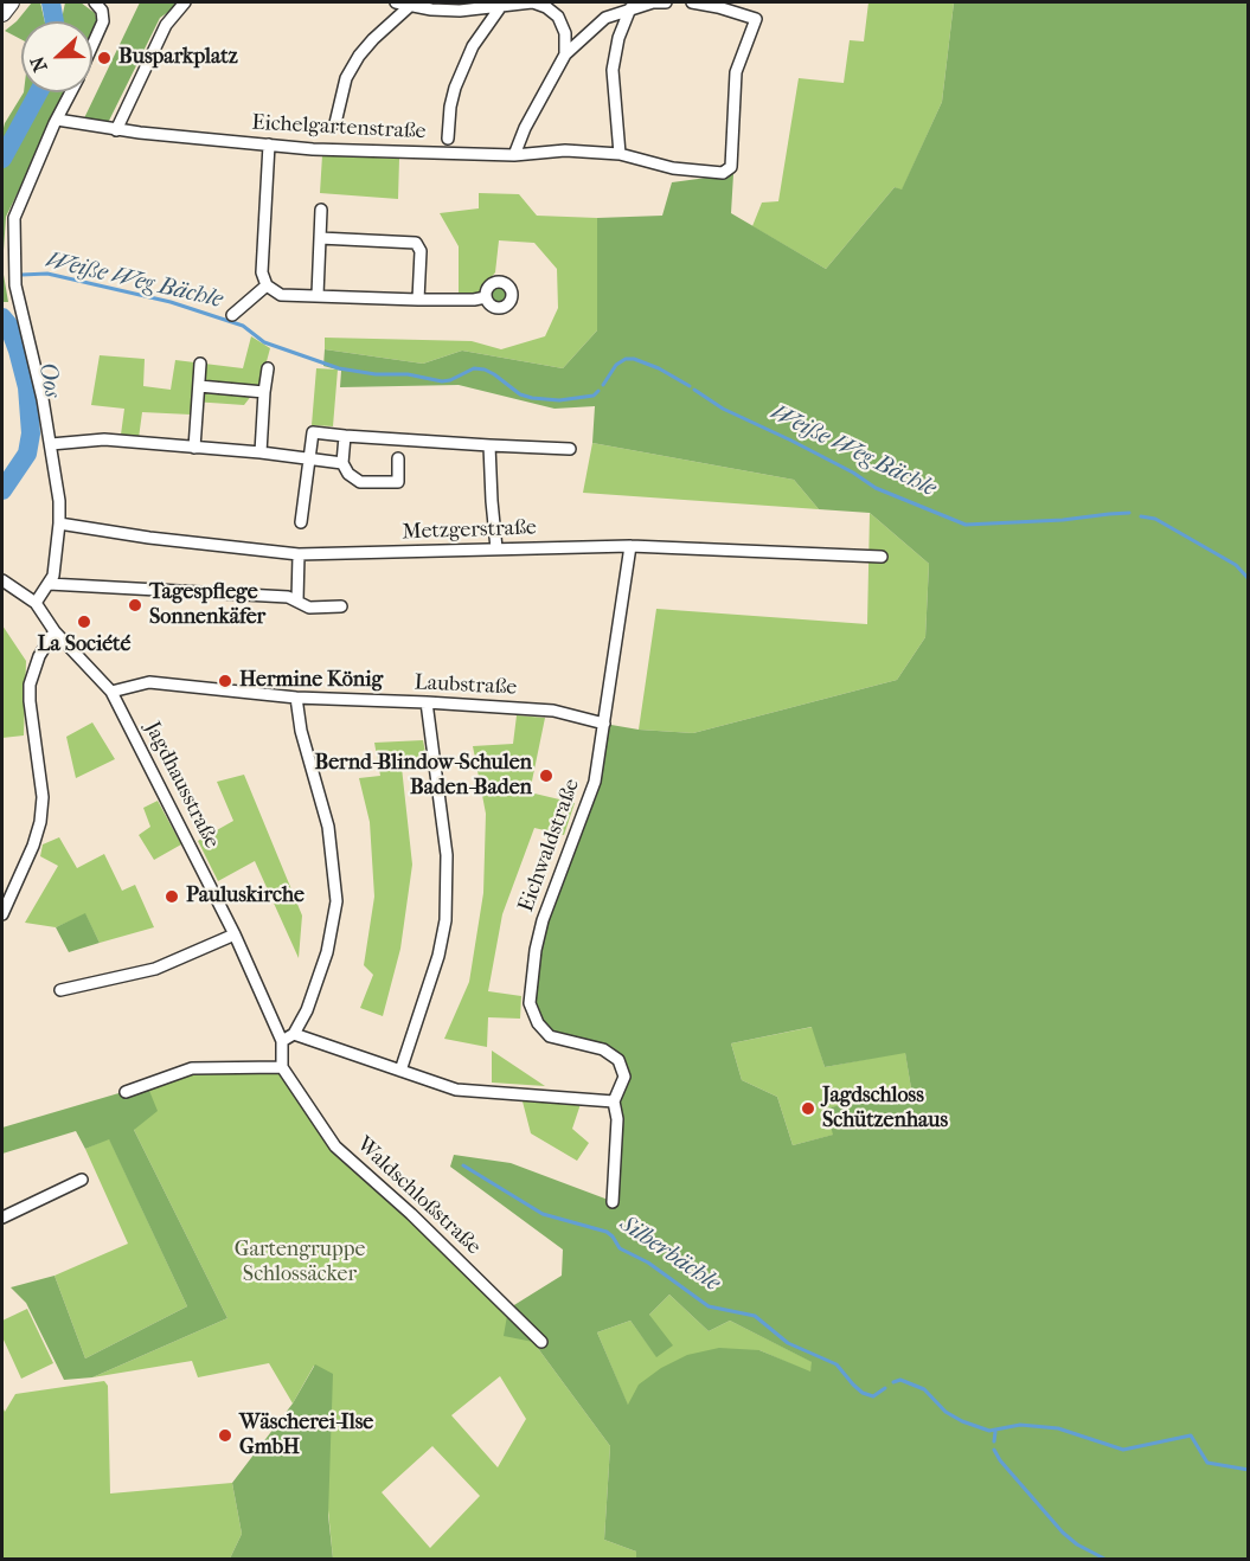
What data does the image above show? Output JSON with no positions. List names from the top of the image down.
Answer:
{
  "streets": {
    "street": [
      "Eichelgartenstraße",
      "Metzgerstraße",
      "Laubstraße",
      "Jagdhausstraße",
      "Eichwaldstraße",
      "Waldschloßstraße"
    ]
  },
  "crossings": [
    ["Metzgerstraße", "Eichwaldstraße"],
    ["Laubstraße", "Jagdhausstraße"],
    ["Laubstraße", "Eichwaldstraße"],
    ["Jagdhausstraße", "Waldschloßstraße"]
  ],
  "water": ["Weiße Weg Bächle", "Oos", "Silberbächle"],
  "parks": ["Gartengruppe Schlossäcker"],
  "places": [
    "Busparkplatz",
    "Tagespflege Sonnenkäfer",
    "La Société",
    "Hermine König",
    "Bernd-Blindow-Schulen Baden-Baden",
    "Pauluskirche",
    "Jagdschloss Schützenhaus",
    "Wäscherei-Ilse GmbH"
  ],
  "north": "left"
}
